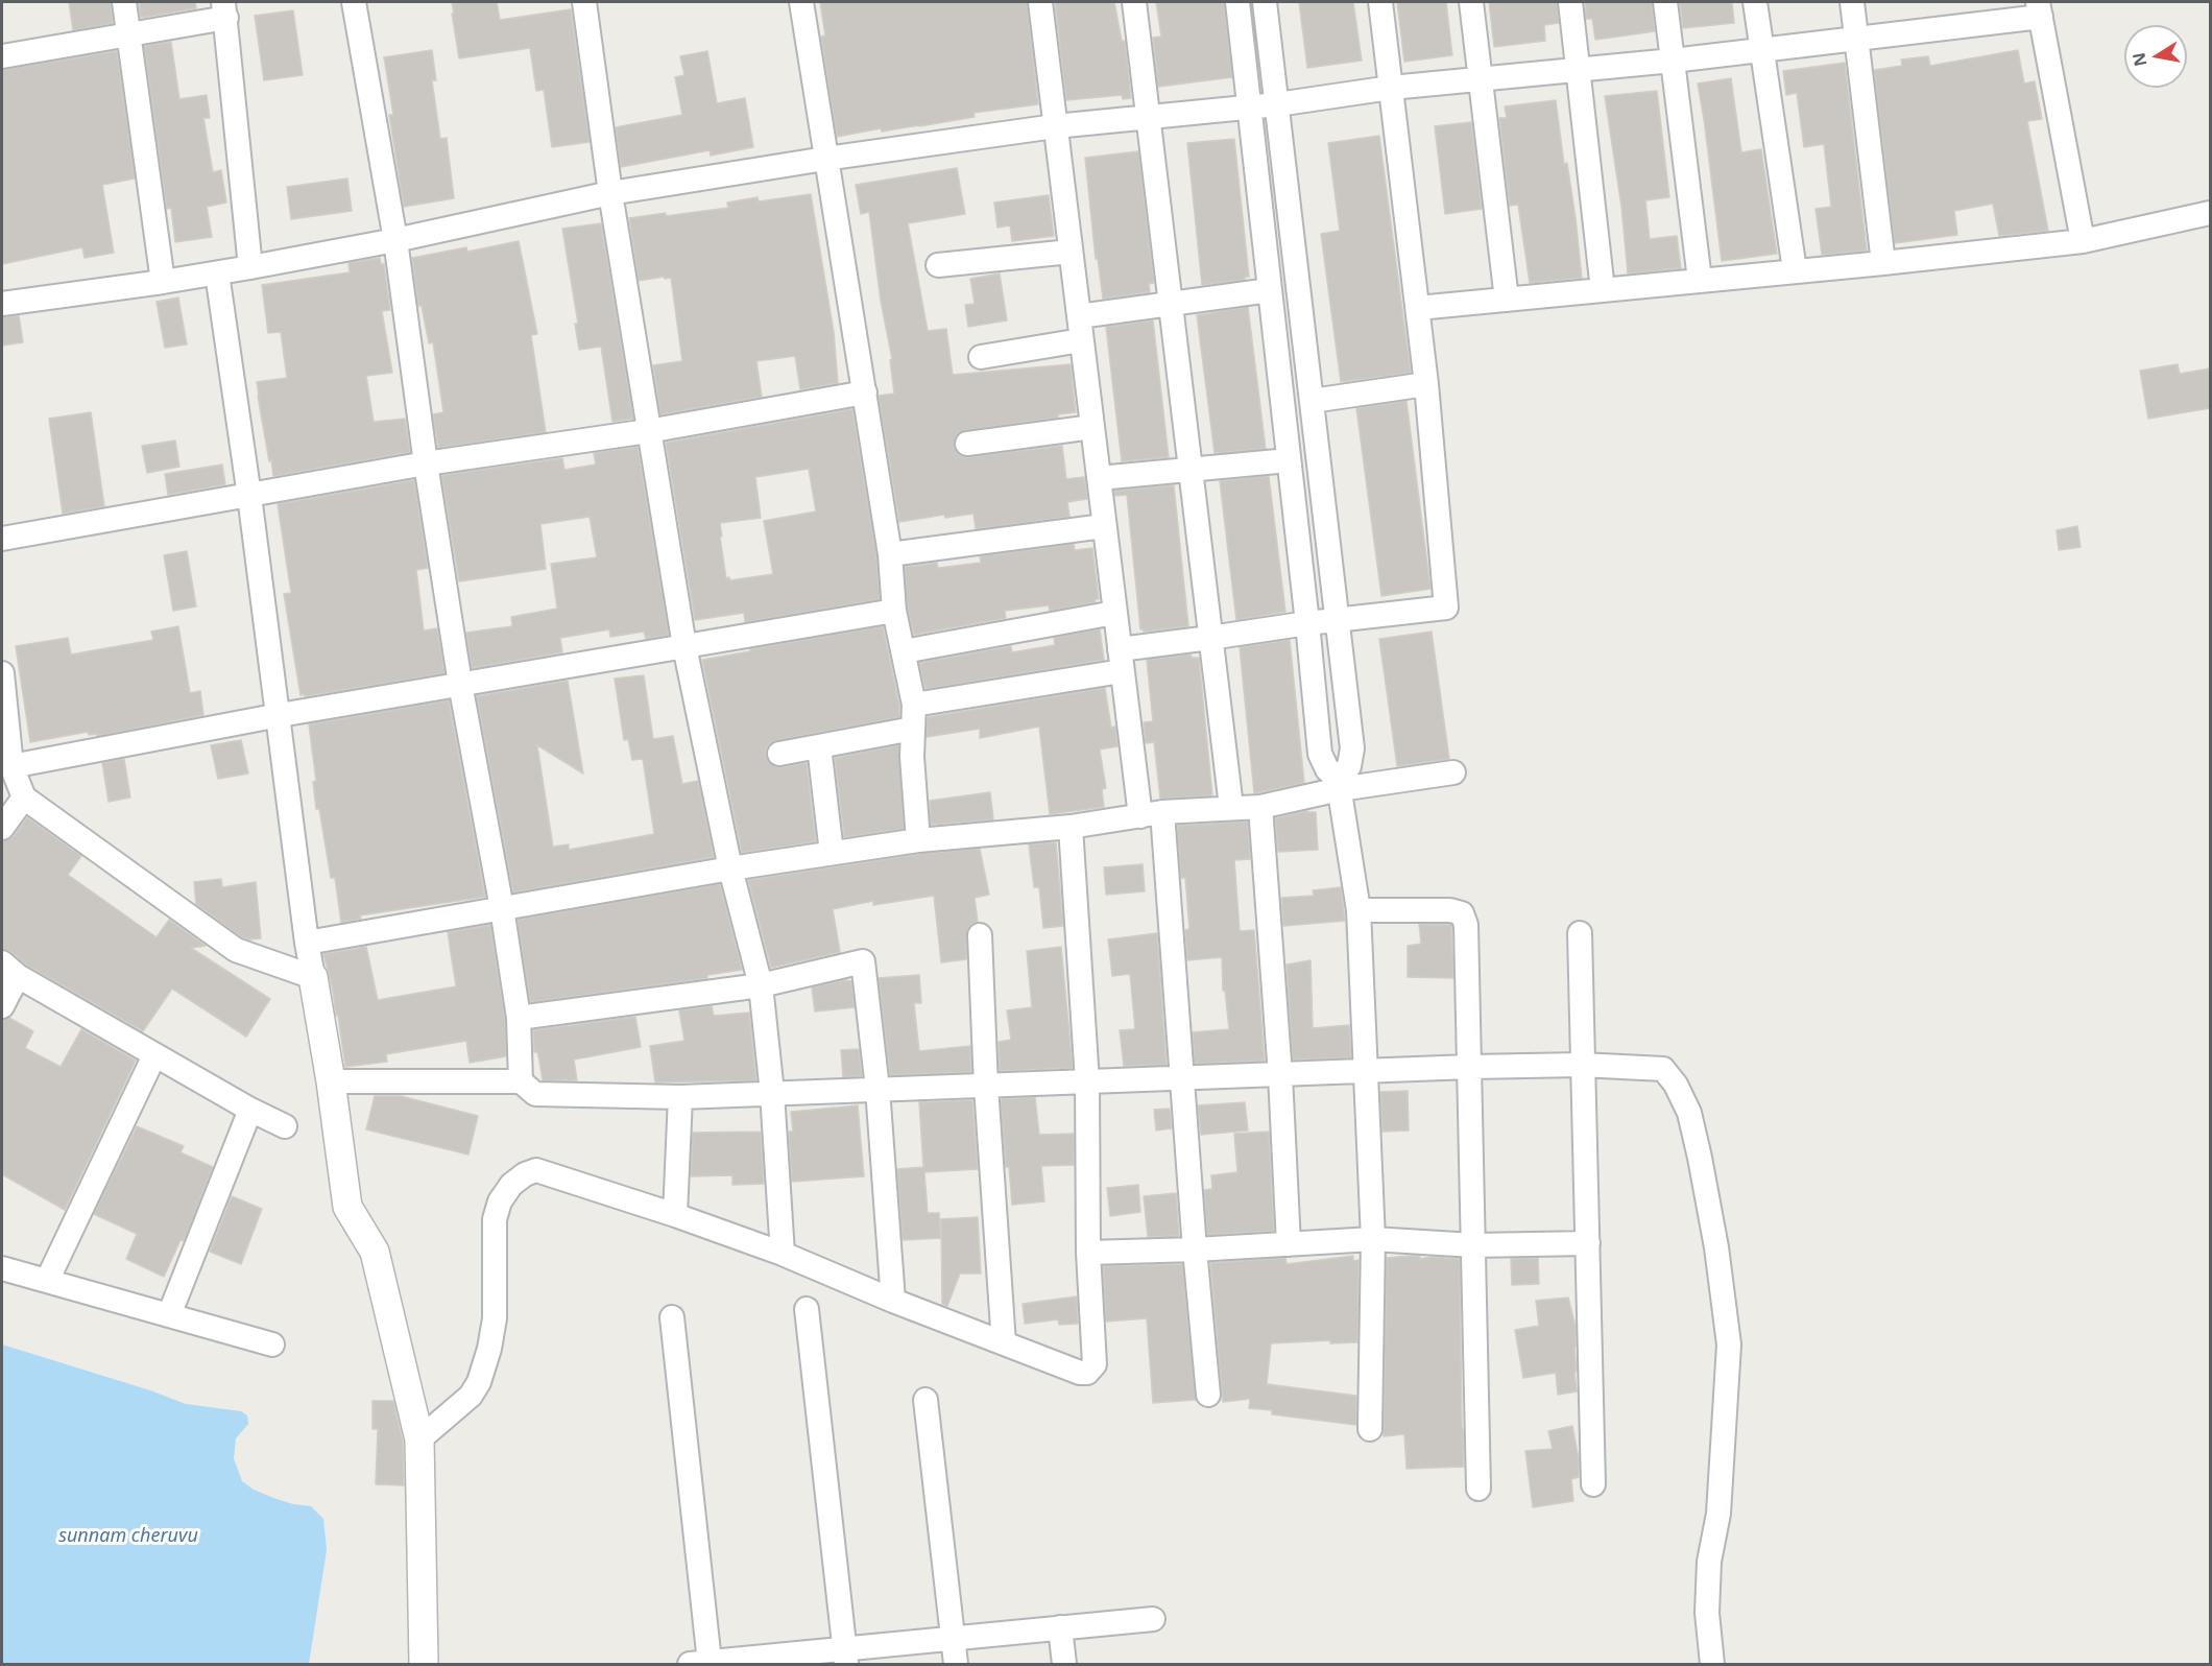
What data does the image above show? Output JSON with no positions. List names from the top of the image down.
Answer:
{
  "water": ["sunnam cheruvu"],
  "north": "left"
}
